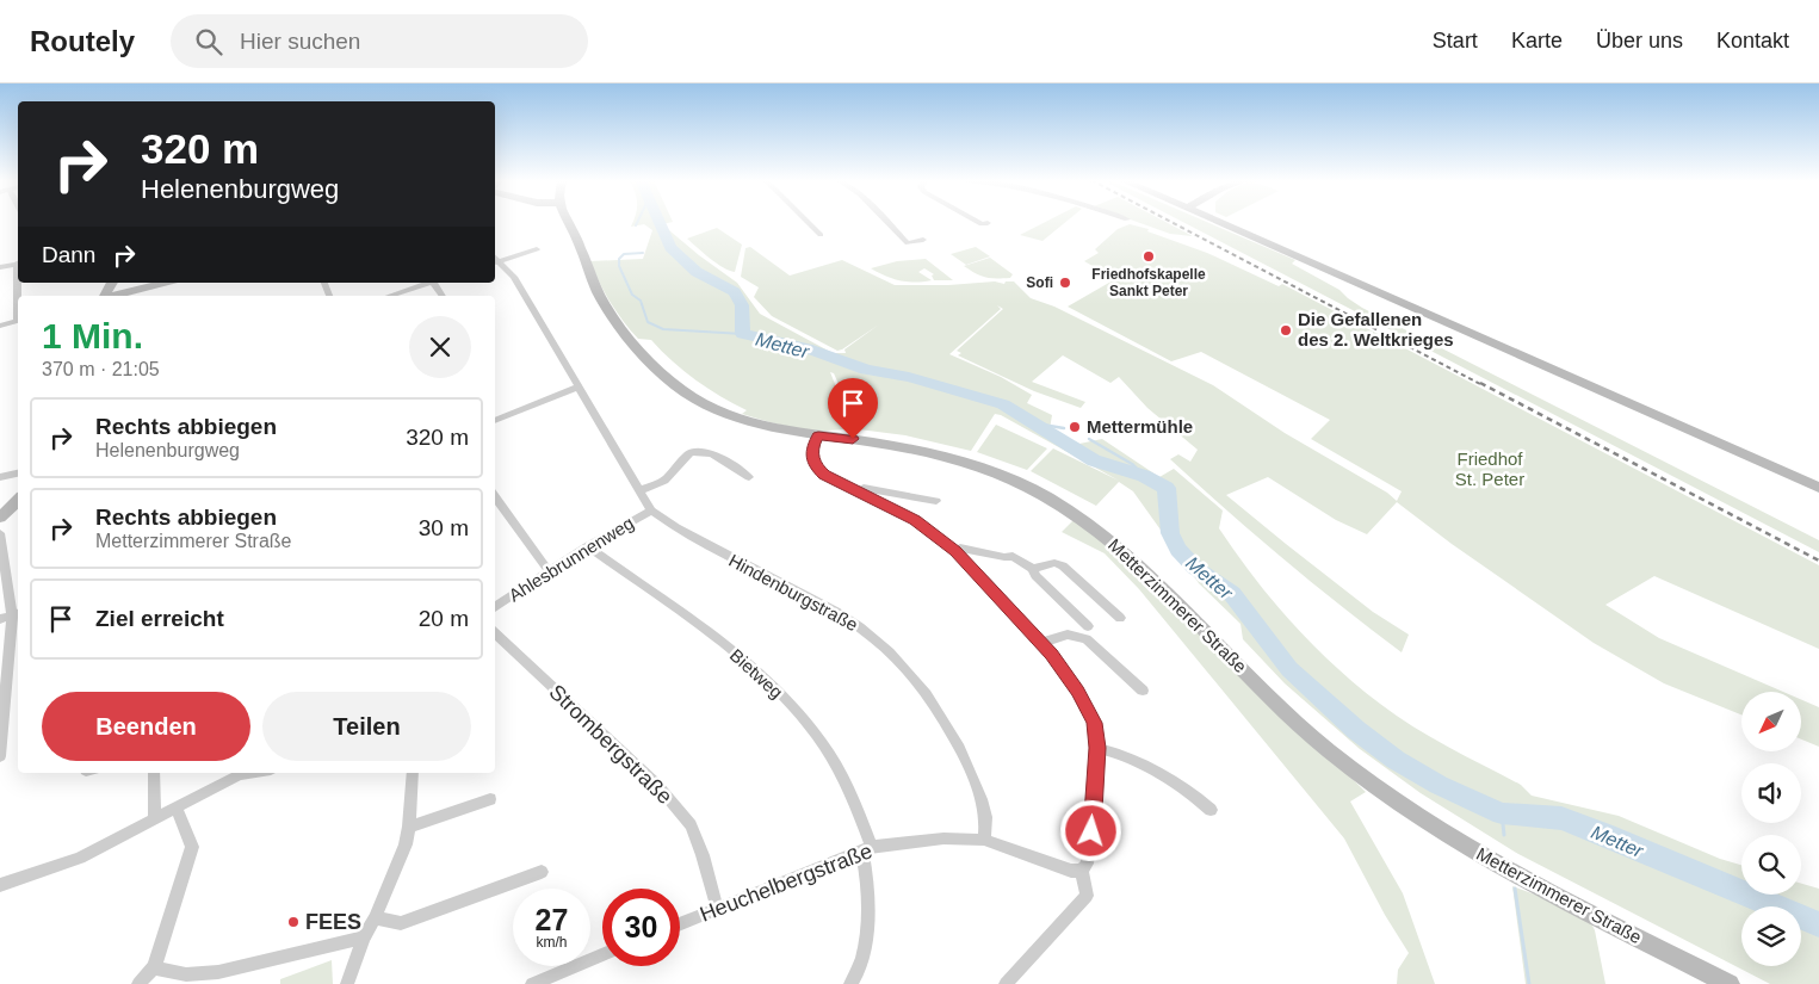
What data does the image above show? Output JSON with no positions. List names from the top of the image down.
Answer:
{
  "streets": {
    "main road": ["Metterzimmerer Straße"],
    "street": [
      "Ahlesbrunnenweg",
      "Hindenburgstraße",
      "Bietweg",
      "Strombergstraße",
      "Heuchelbergstraße"
    ]
  },
  "crossings": [
    ["Ahlesbrunnenweg", "Hindenburgstraße"],
    ["Ahlesbrunnenweg", "Bietweg"],
    ["Hindenburgstraße", "Heuchelbergstraße"],
    ["Bietweg", "Heuchelbergstraße"],
    ["Strombergstraße", "Heuchelbergstraße"]
  ],
  "water": ["Metter"],
  "parks": ["Friedhof St. Peter"],
  "places": [
    "Friedhofskapelle Sankt Peter",
    "Sofi",
    "Die Gefallenen des 2. Weltkrieges",
    "Mettermühle",
    "FEES"
  ],
  "north": "bottom left",
  "page": {
    "header": "Routely",
    "search": "Hier suchen",
    "nav": [
      "Start",
      "Karte",
      "Über uns",
      "Kontakt"
    ],
    "turn": ["320 m", "Helenenburgweg"],
    "then": "Dann",
    "heading": ["1 Min.", "370 m · 21:05"],
    "list": [
      {
        "name": "Rechts abbiegen",
        "note": "Helenenburgweg",
        "value": "320 m"
      },
      {
        "name": "Rechts abbiegen",
        "note": "Metterzimmerer Straße",
        "value": "30 m"
      },
      {
        "name": "Ziel erreicht",
        "value": "20 m"
      }
    ],
    "buttons": ["Beenden", "Teilen"],
    "speed": "27 km/h",
    "limit": "30"
  }
}
